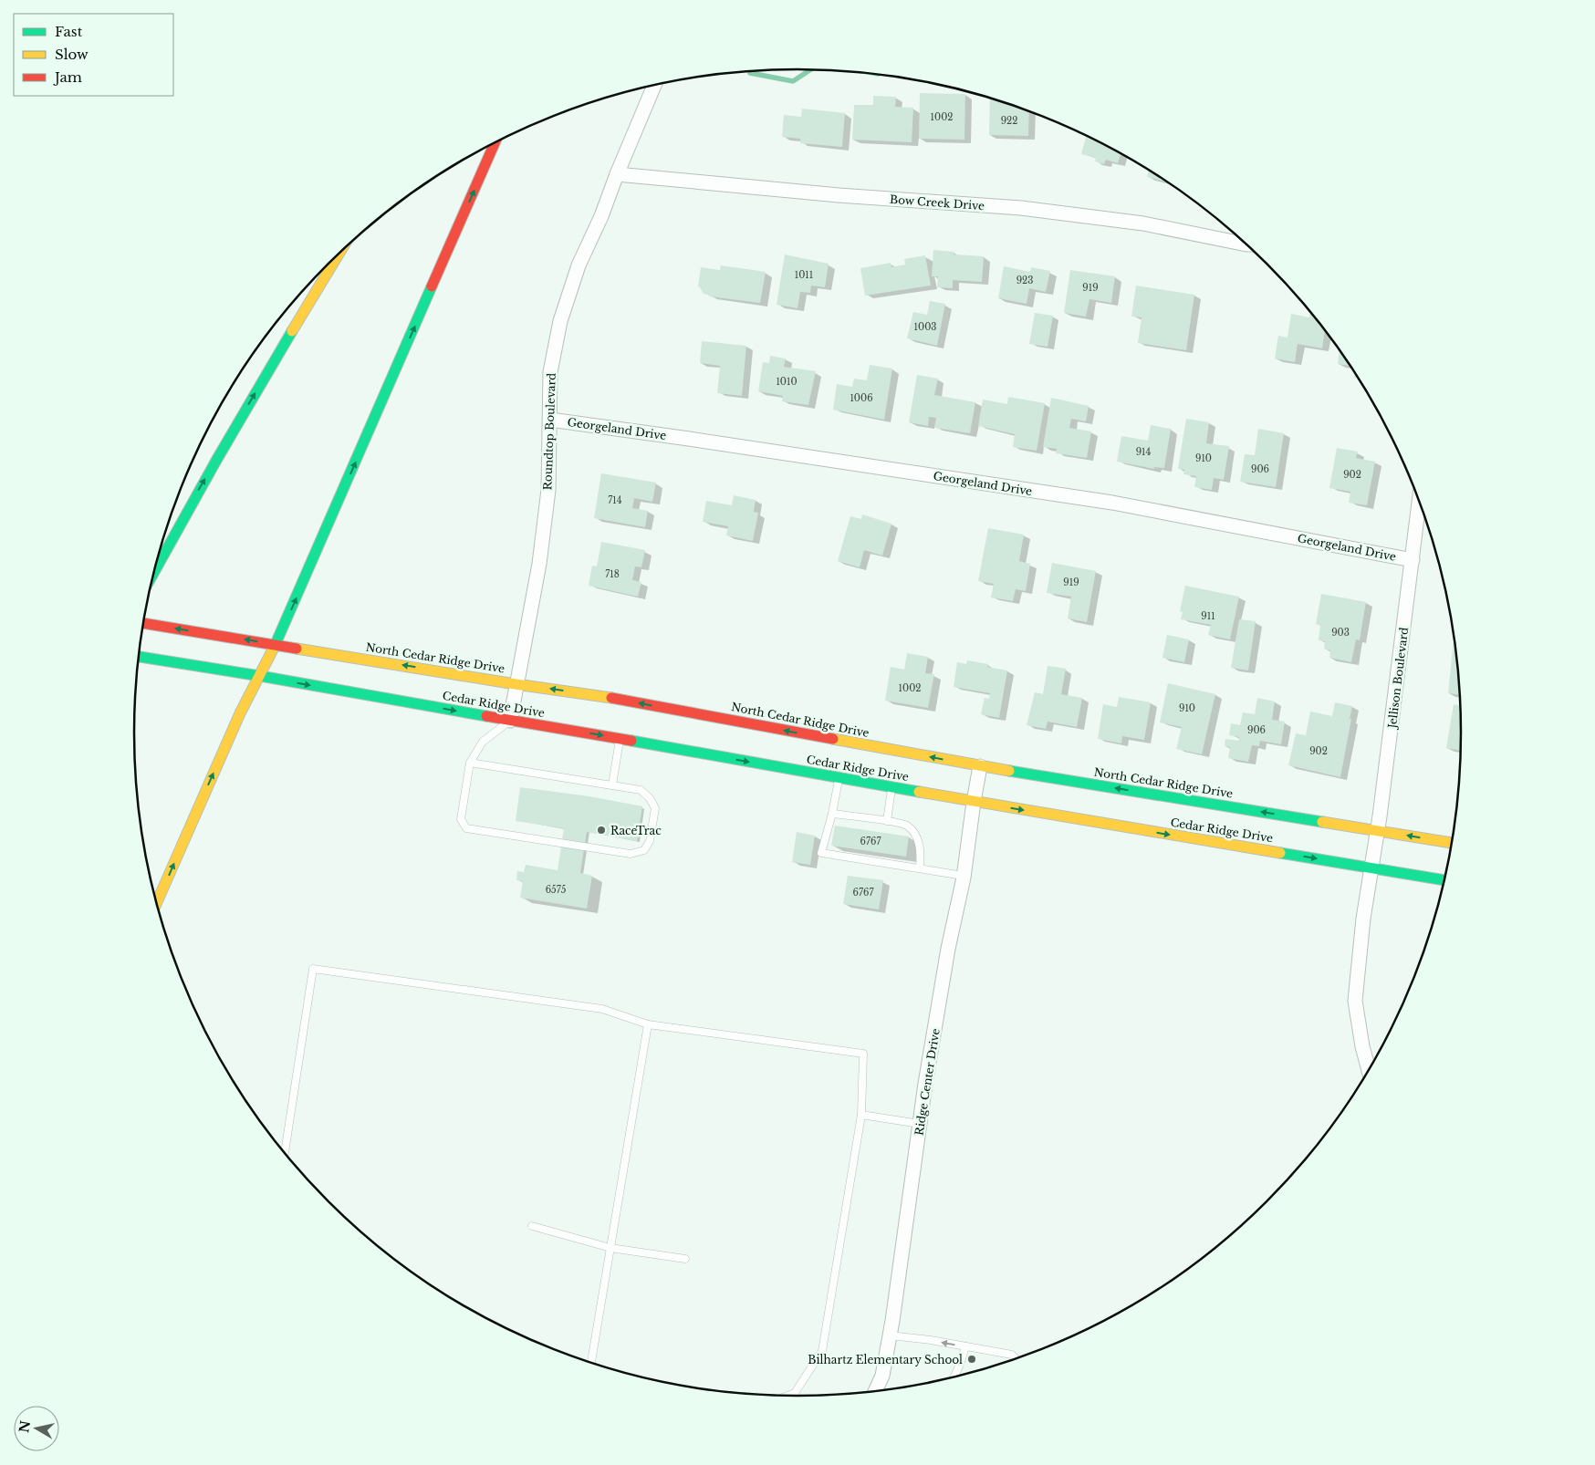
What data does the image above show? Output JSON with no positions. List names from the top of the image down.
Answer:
{
  "streets": {
    "main road": ["North Cedar Ridge Drive", "Cedar Ridge Drive"],
    "street": [
      "Bow Creek Drive",
      "Georgeland Drive",
      "Roundtop Boulevard",
      "Jellison Boulevard",
      "Ridge Center Drive"
    ]
  },
  "crossings": [
    ["Bow Creek Drive", "Roundtop Boulevard"],
    ["Georgeland Drive", "Roundtop Boulevard"],
    ["Georgeland Drive", "Jellison Boulevard"],
    ["Roundtop Boulevard", "North Cedar Ridge Drive"],
    ["Roundtop Boulevard", "Cedar Ridge Drive"],
    ["North Cedar Ridge Drive", "Jellison Boulevard"],
    ["North Cedar Ridge Drive", "Ridge Center Drive"],
    ["Jellison Boulevard", "Cedar Ridge Drive"],
    ["Cedar Ridge Drive", "Ridge Center Drive"]
  ],
  "one_way": ["North Cedar Ridge Drive", "Cedar Ridge Drive"],
  "places": ["RaceTrac", "Bilhartz Elementary School"],
  "house_numbers": [
    "1002",
    "922",
    "1011",
    "923",
    "919",
    "1003",
    "1010",
    "1006",
    "914",
    "910",
    "906",
    "902",
    "714",
    "718",
    "919",
    "911",
    "903",
    "1002",
    "910",
    "906",
    "902",
    "6767",
    "6575",
    "6767"
  ],
  "legend": ["Fast", "Slow", "Jam"],
  "north": "left"
}
